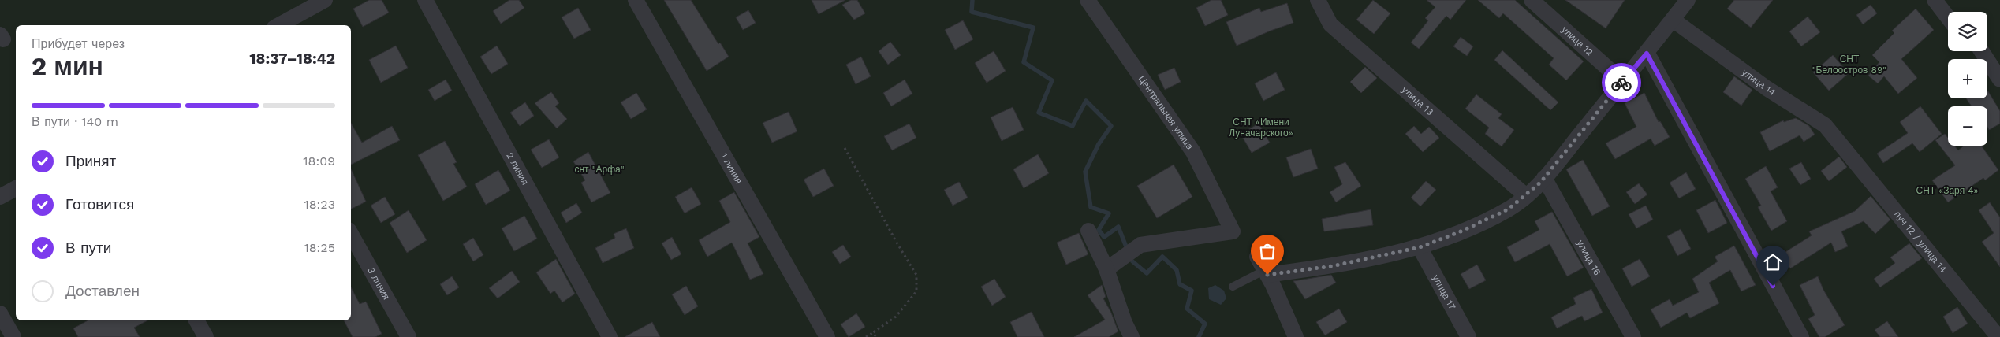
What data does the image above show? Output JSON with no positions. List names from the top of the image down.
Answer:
{
  "streets": {
    "street": [
      "улица 12",
      "улица 14",
      "улица 13",
      "Центральная улица",
      "2 линия",
      "1 линия",
      "луч 12 / улица 14",
      "улица 16",
      "3 линия",
      "улица 17"
    ]
  },
  "crossings": [
    ["улица 14", "луч 12 / улица 14"]
  ],
  "parks": [
    "СНТ \"Белоостров 89\"",
    "СНТ «Имени Луначарского»",
    "снт \"Арфа\"",
    "СНТ «Заря 4»"
  ],
  "page": {
    "map_buttons": ["+", "−"],
    "heading": ["2 мин", "Прибудет через", "18:37–18:42"],
    "bar": "В пути · 140 m",
    "list": [
      ["Принят", "18:09"],
      ["Готовится", "18:23"],
      ["В пути", "18:25"],
      "Доставлен"
    ]
  }
}
